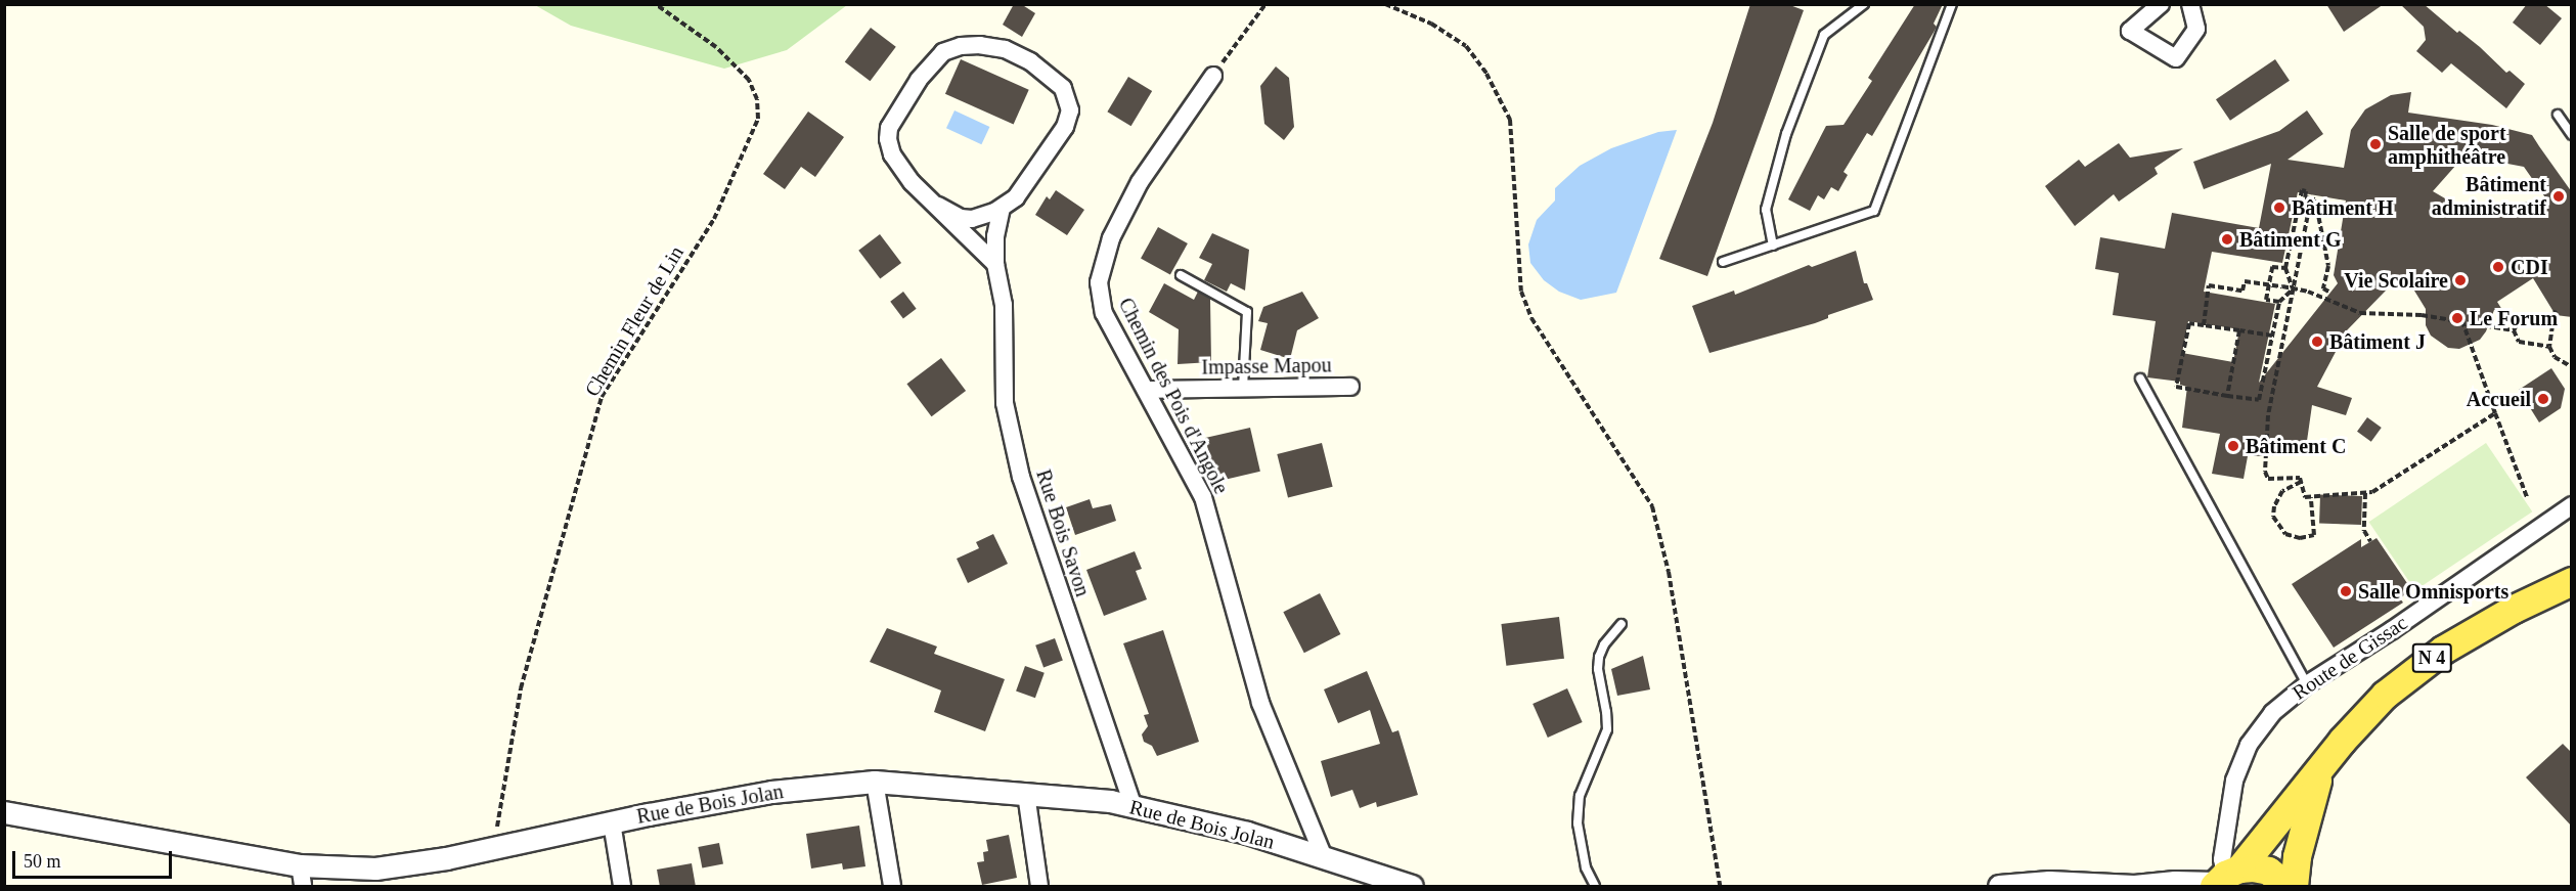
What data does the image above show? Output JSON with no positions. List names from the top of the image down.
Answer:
{
  "streets": {
    "main road": ["N 4"],
    "street": [
      "Impasse Mapou",
      "Chemin des Pois d'Angole",
      "Rue Bois Savon",
      "Route de Gissac",
      "Rue de Bois Jolan"
    ],
    "path": ["Chemin Fleur de Lin"]
  },
  "crossings": [
    ["Chemin Fleur de Lin", "Rue de Bois Jolan"],
    ["Impasse Mapou", "Chemin des Pois d'Angole"],
    ["Chemin des Pois d'Angole", "Rue de Bois Jolan"],
    ["Rue Bois Savon", "Rue de Bois Jolan"],
    ["Route de Gissac", "N 4"]
  ],
  "places": [
    "Salle de sport amphithéâtre",
    "Bâtiment administratif",
    "Bâtiment H",
    "Bâtiment G",
    "CDI",
    "Vie Scolaire",
    "Le Forum",
    "Bâtiment J",
    "Accueil",
    "Bâtiment C",
    "Salle Omnisports"
  ],
  "scale_bar": "50 m"
}
